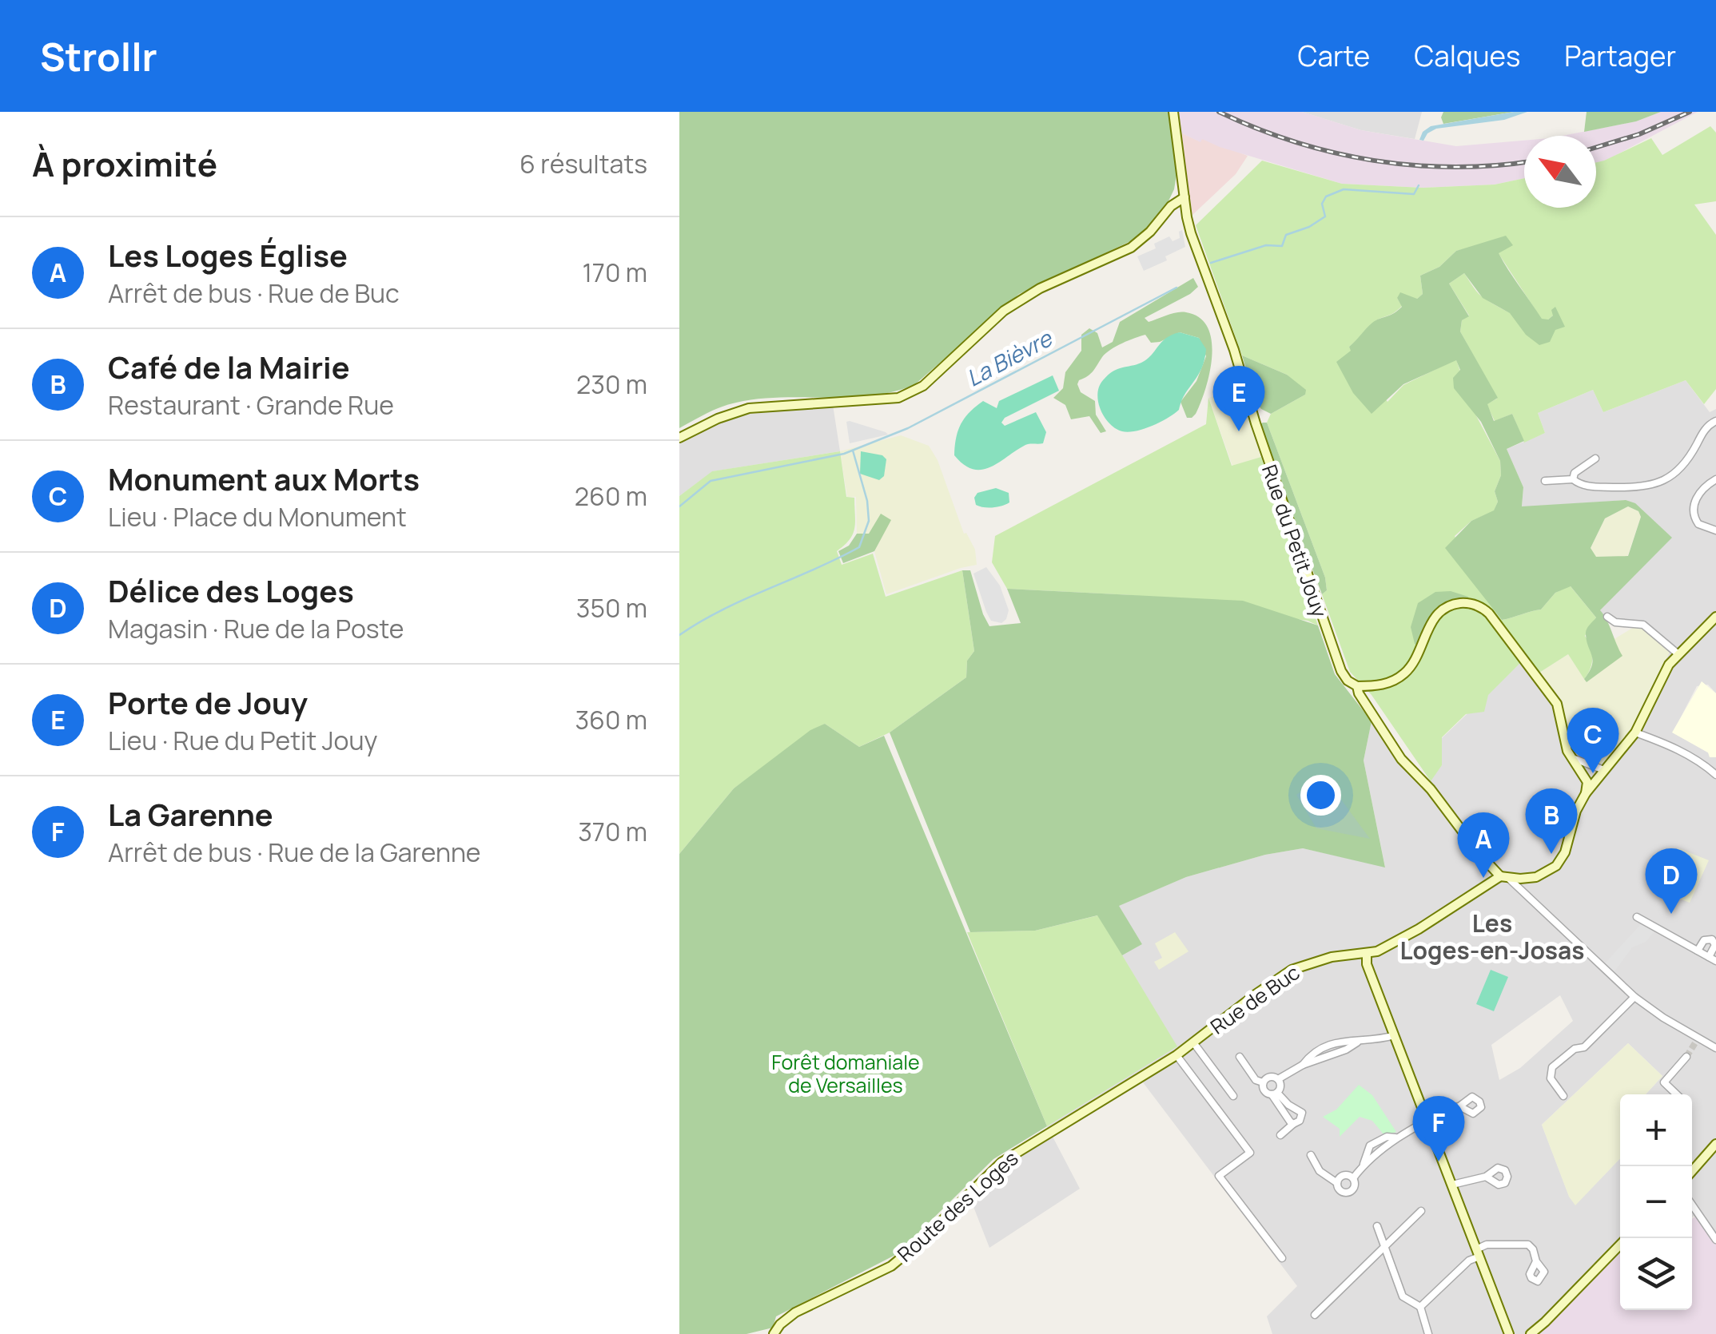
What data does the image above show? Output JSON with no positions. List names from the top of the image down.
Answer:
{
  "streets": {
    "street": ["Rue du Petit Jouy", "Rue de Buc", "Route des Loges"]
  },
  "crossings": [
    ["Rue du Petit Jouy", "Rue de Buc"],
    ["Rue de Buc", "Route des Loges"]
  ],
  "districts": ["Les Loges-en-Josas"],
  "water": ["La Bièvre"],
  "parks": ["Forêt domaniale de Versailles"],
  "north": "top left",
  "page": {
    "header": "Strollr",
    "nav": ["Carte", "Calques", "Partager"],
    "heading": ["À proximité", "6 résultats"],
    "list": [
      {
        "mark": "A",
        "name": "Les Loges Église",
        "note": "Arrêt de bus · Rue de Buc",
        "value": "170 m"
      },
      {
        "mark": "B",
        "name": "Café de la Mairie",
        "note": "Restaurant · Grande Rue",
        "value": "230 m"
      },
      {
        "mark": "C",
        "name": "Monument aux Morts",
        "note": "Lieu · Place du Monument",
        "value": "260 m"
      },
      {
        "mark": "D",
        "name": "Délice des Loges",
        "note": "Magasin · Rue de la Poste",
        "value": "350 m"
      },
      {
        "mark": "E",
        "name": "Porte de Jouy",
        "note": "Lieu · Rue du Petit Jouy",
        "value": "360 m"
      },
      {
        "mark": "F",
        "name": "La Garenne",
        "note": "Arrêt de bus · Rue de la Garenne",
        "value": "370 m"
      }
    ],
    "pins": [
      "E",
      "C",
      "B",
      "A",
      "D",
      "F"
    ],
    "map_buttons": ["+", "−"]
  }
}
